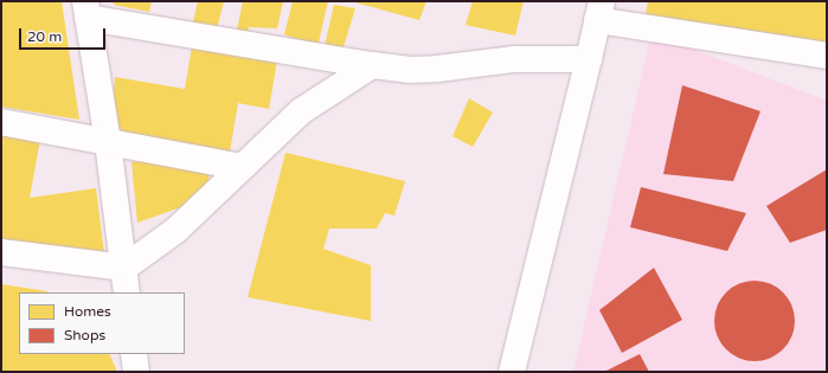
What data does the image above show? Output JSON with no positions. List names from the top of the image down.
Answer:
{
  "legend": ["Homes", "Shops"],
  "scale_bar": "20 m"
}
